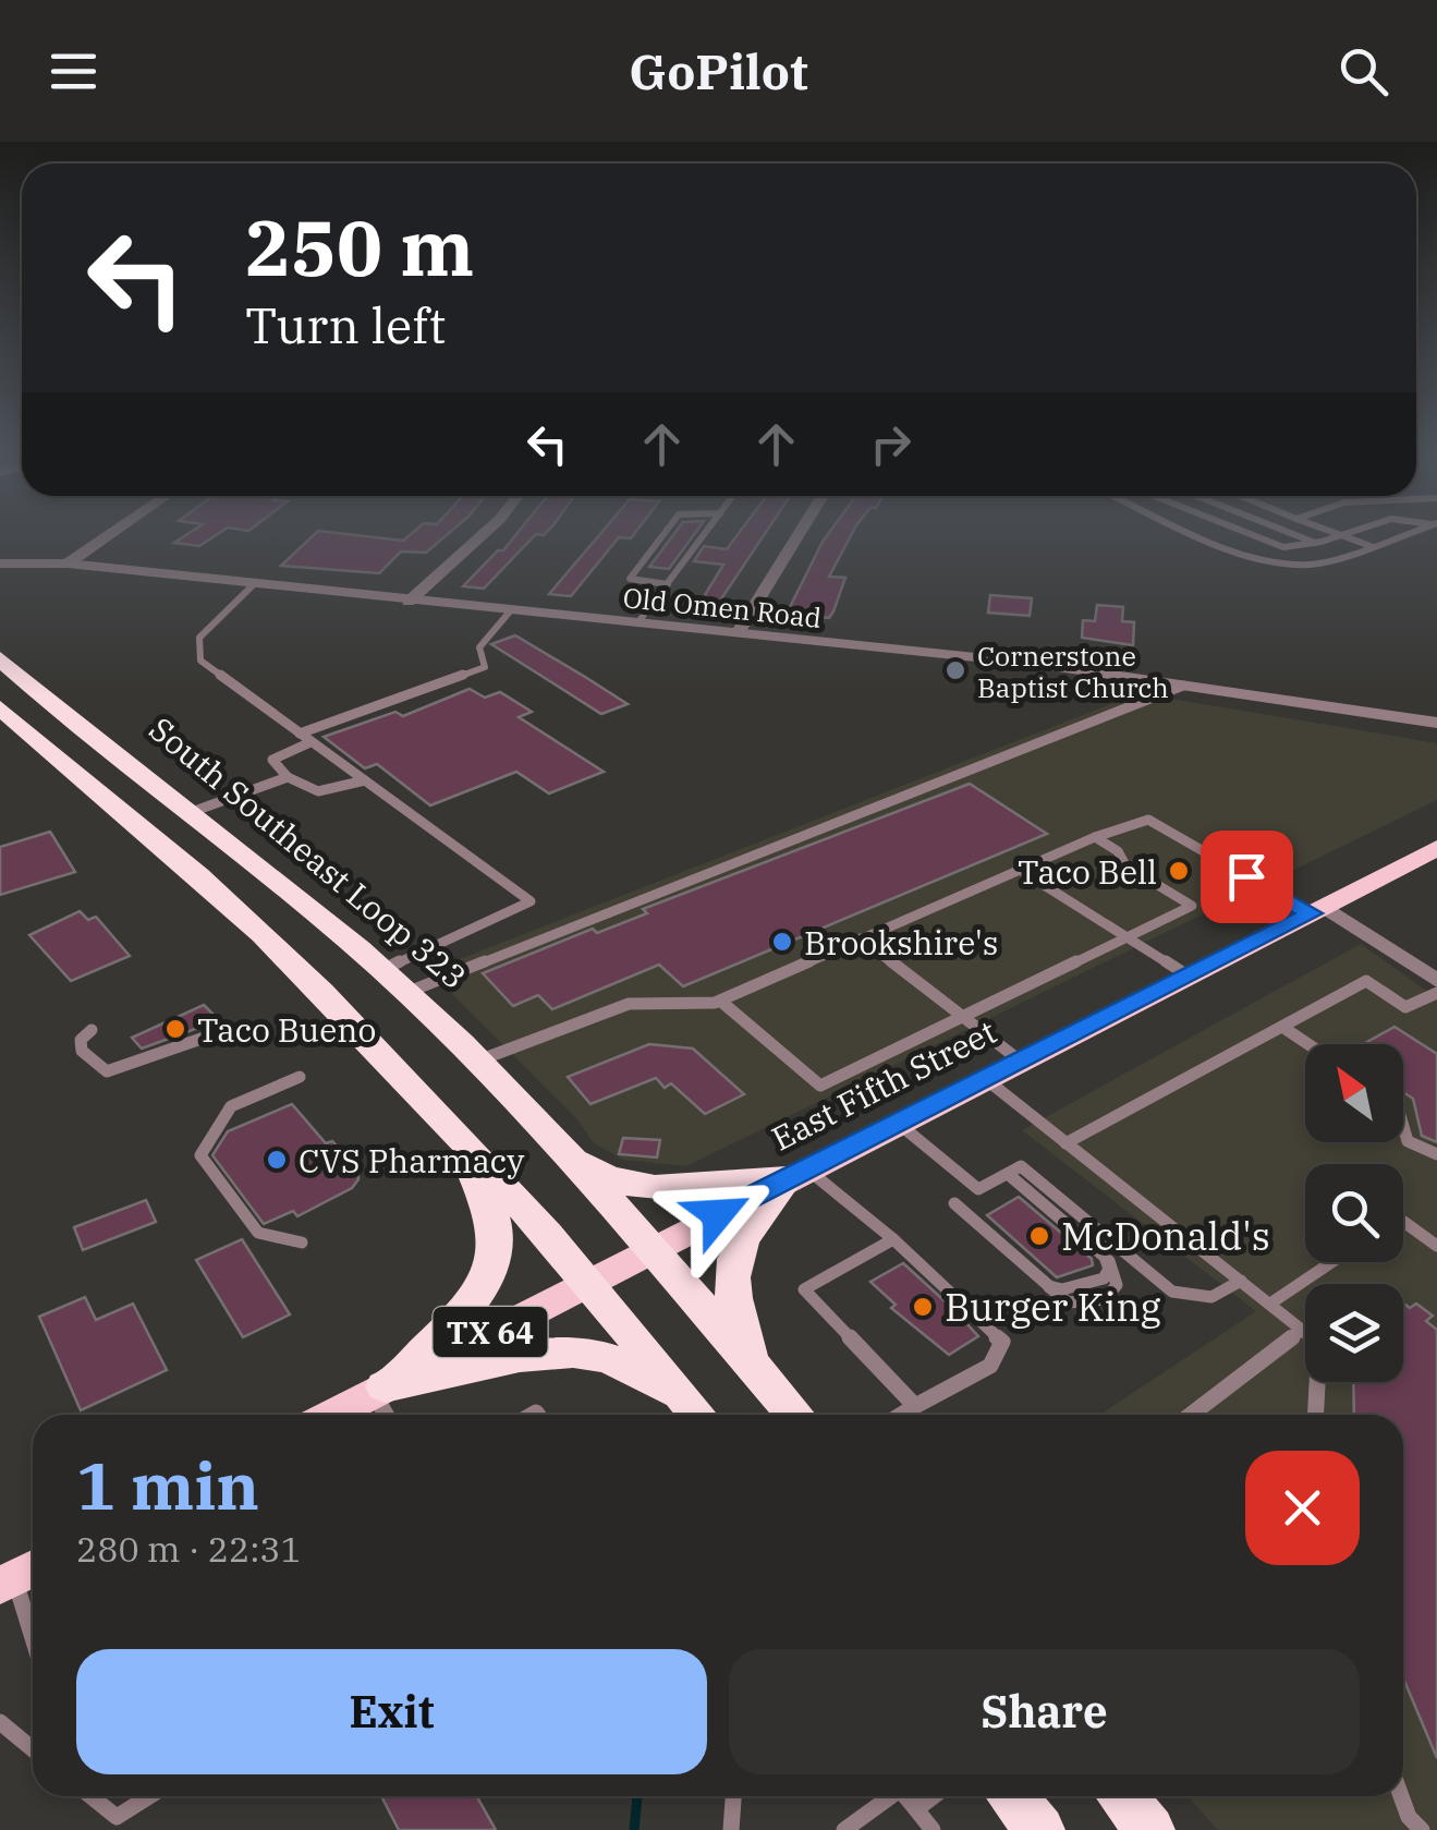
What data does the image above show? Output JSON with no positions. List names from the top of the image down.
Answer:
{
  "streets": {
    "highway": ["South Southeast Loop 323"],
    "main road": ["East Fifth Street", "TX 64"],
    "street": ["Old Omen Road"]
  },
  "crossings": [
    ["South Southeast Loop 323", "East Fifth Street"]
  ],
  "places": [
    "Cornerstone Baptist Church",
    "Taco Bell",
    "Brookshire's",
    "Taco Bueno",
    "CVS Pharmacy",
    "McDonald's",
    "Burger King"
  ],
  "north": "top left",
  "page": {
    "header": "GoPilot",
    "turn": ["250 m", "Turn left"],
    "heading": ["1 min", "280 m · 22:31"],
    "buttons": ["Exit", "Share"]
  }
}
